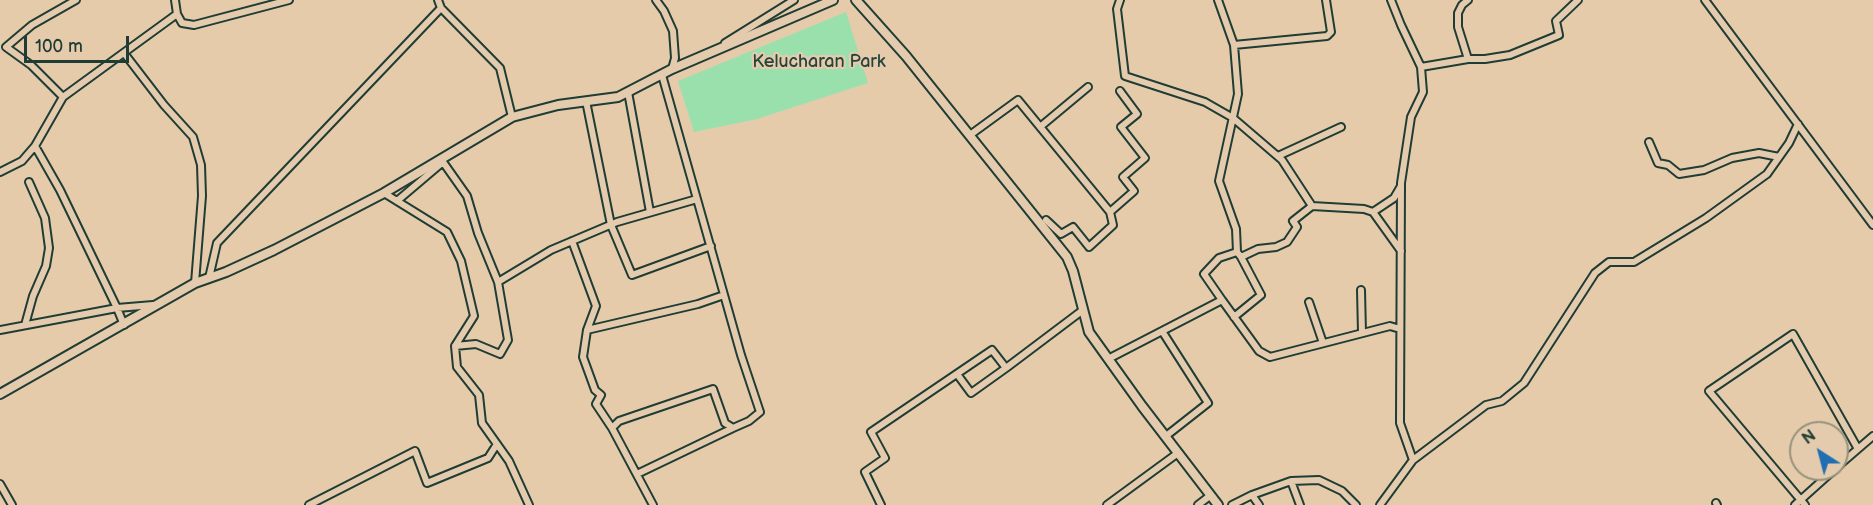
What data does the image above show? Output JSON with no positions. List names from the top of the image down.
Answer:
{
  "parks": ["Kelucharan Park"],
  "scale_bar": "100 m",
  "north": "top left"
}
